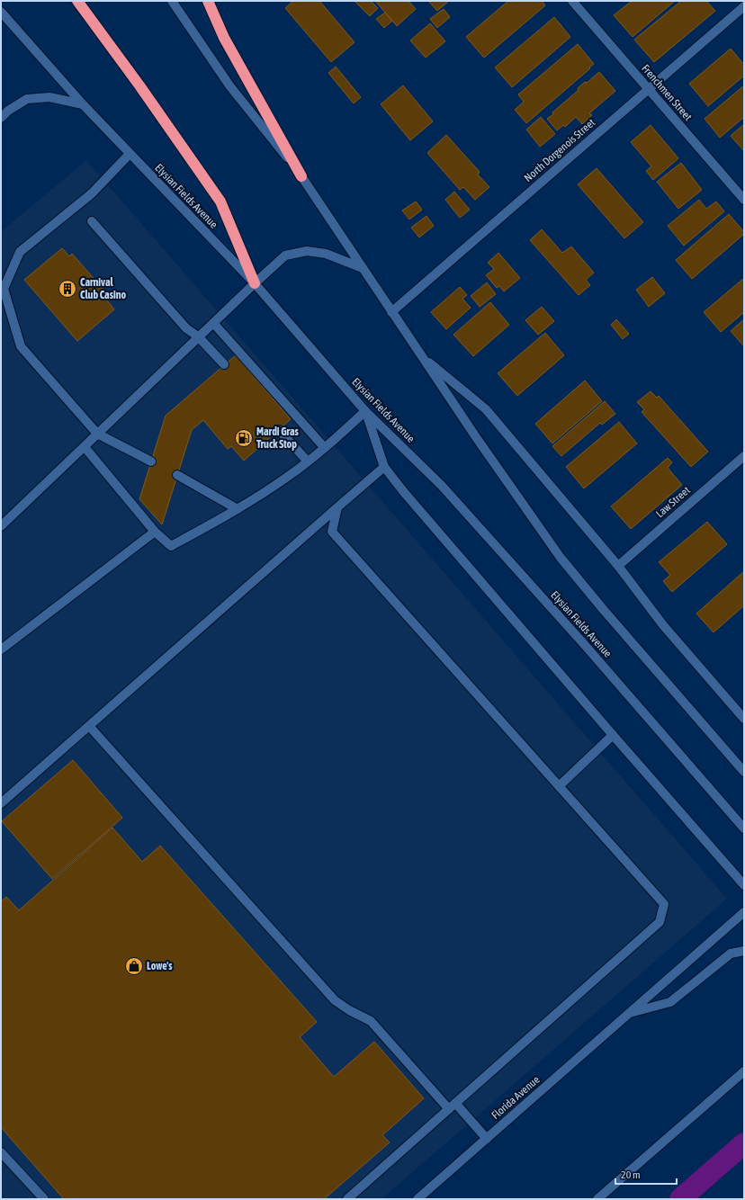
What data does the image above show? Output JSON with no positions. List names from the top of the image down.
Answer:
{
  "streets": {
    "main road": [
      "Frenchmen Street",
      "North Dorgenois Street",
      "Elysian Fields Avenue",
      "Law Street",
      "Florida Avenue"
    ]
  },
  "crossings": [
    ["Frenchmen Street", "North Dorgenois Street"]
  ],
  "places": {
    "building": ["Carnival Club Casino"],
    "fuel station": ["Mardi Gras Truck Stop"],
    "shop": ["Lowe's"]
  },
  "scale_bar": "20 m"
}
